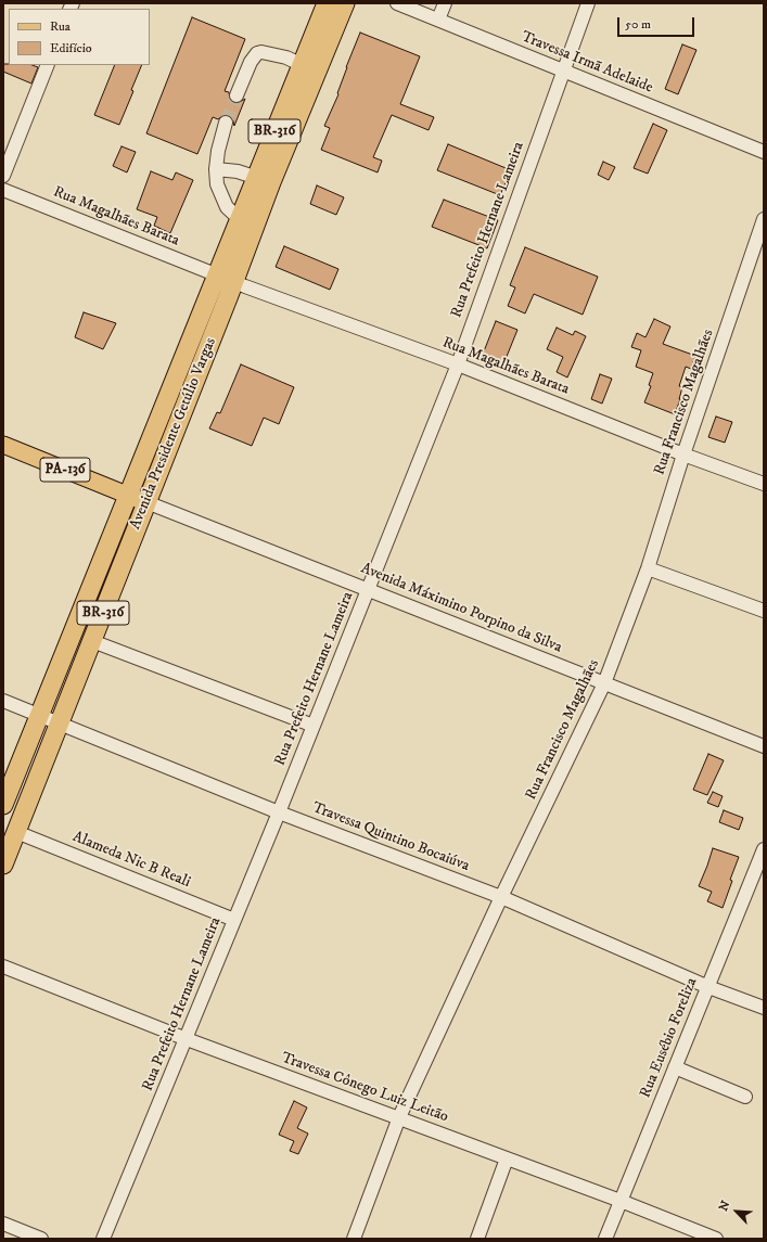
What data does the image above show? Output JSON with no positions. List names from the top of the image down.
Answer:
{
  "streets": {
    "highway": ["BR-316", "Avenida Presidente Getúlio Vargas"],
    "main road": ["PA-136"],
    "street": [
      "Travessa Irmã Adelaide",
      "Rua Magalhães Barata",
      "Rua Prefeito Hernane Lameira",
      "Rua Francisco Magalhães",
      "Avenida Máximino Porpino da Silva",
      "Travessa Quintino Bocaiúva",
      "Alameda Nic B Reali",
      "Rua Eusébio Foreliza",
      "Travessa Cônego Luiz Leitão"
    ]
  },
  "crossings": [
    ["Travessa Irmã Adelaide", "Rua Prefeito Hernane Lameira"],
    ["Rua Magalhães Barata", "Rua Prefeito Hernane Lameira"],
    ["Rua Magalhães Barata", "Rua Francisco Magalhães"],
    ["Rua Magalhães Barata", "Avenida Presidente Getúlio Vargas"],
    ["Rua Prefeito Hernane Lameira", "Avenida Máximino Porpino da Silva"],
    ["Rua Prefeito Hernane Lameira", "Travessa Quintino Bocaiúva"],
    ["Rua Prefeito Hernane Lameira", "Alameda Nic B Reali"],
    ["Rua Prefeito Hernane Lameira", "Travessa Cônego Luiz Leitão"],
    ["Rua Francisco Magalhães", "Avenida Máximino Porpino da Silva"],
    ["Rua Francisco Magalhães", "Travessa Quintino Bocaiúva"],
    ["Rua Francisco Magalhães", "Travessa Cônego Luiz Leitão"],
    ["Avenida Presidente Getúlio Vargas", "PA-136"],
    ["Avenida Presidente Getúlio Vargas", "Avenida Máximino Porpino da Silva"],
    ["Avenida Presidente Getúlio Vargas", "Travessa Quintino Bocaiúva"],
    ["Avenida Presidente Getúlio Vargas", "Alameda Nic B Reali"],
    ["PA-136", "Avenida Máximino Porpino da Silva"],
    ["Travessa Quintino Bocaiúva", "Rua Eusébio Foreliza"],
    ["Rua Eusébio Foreliza", "Travessa Cônego Luiz Leitão"]
  ],
  "legend": ["Rua", "Edifício"],
  "scale_bar": "50 m",
  "north": "top left"
}
